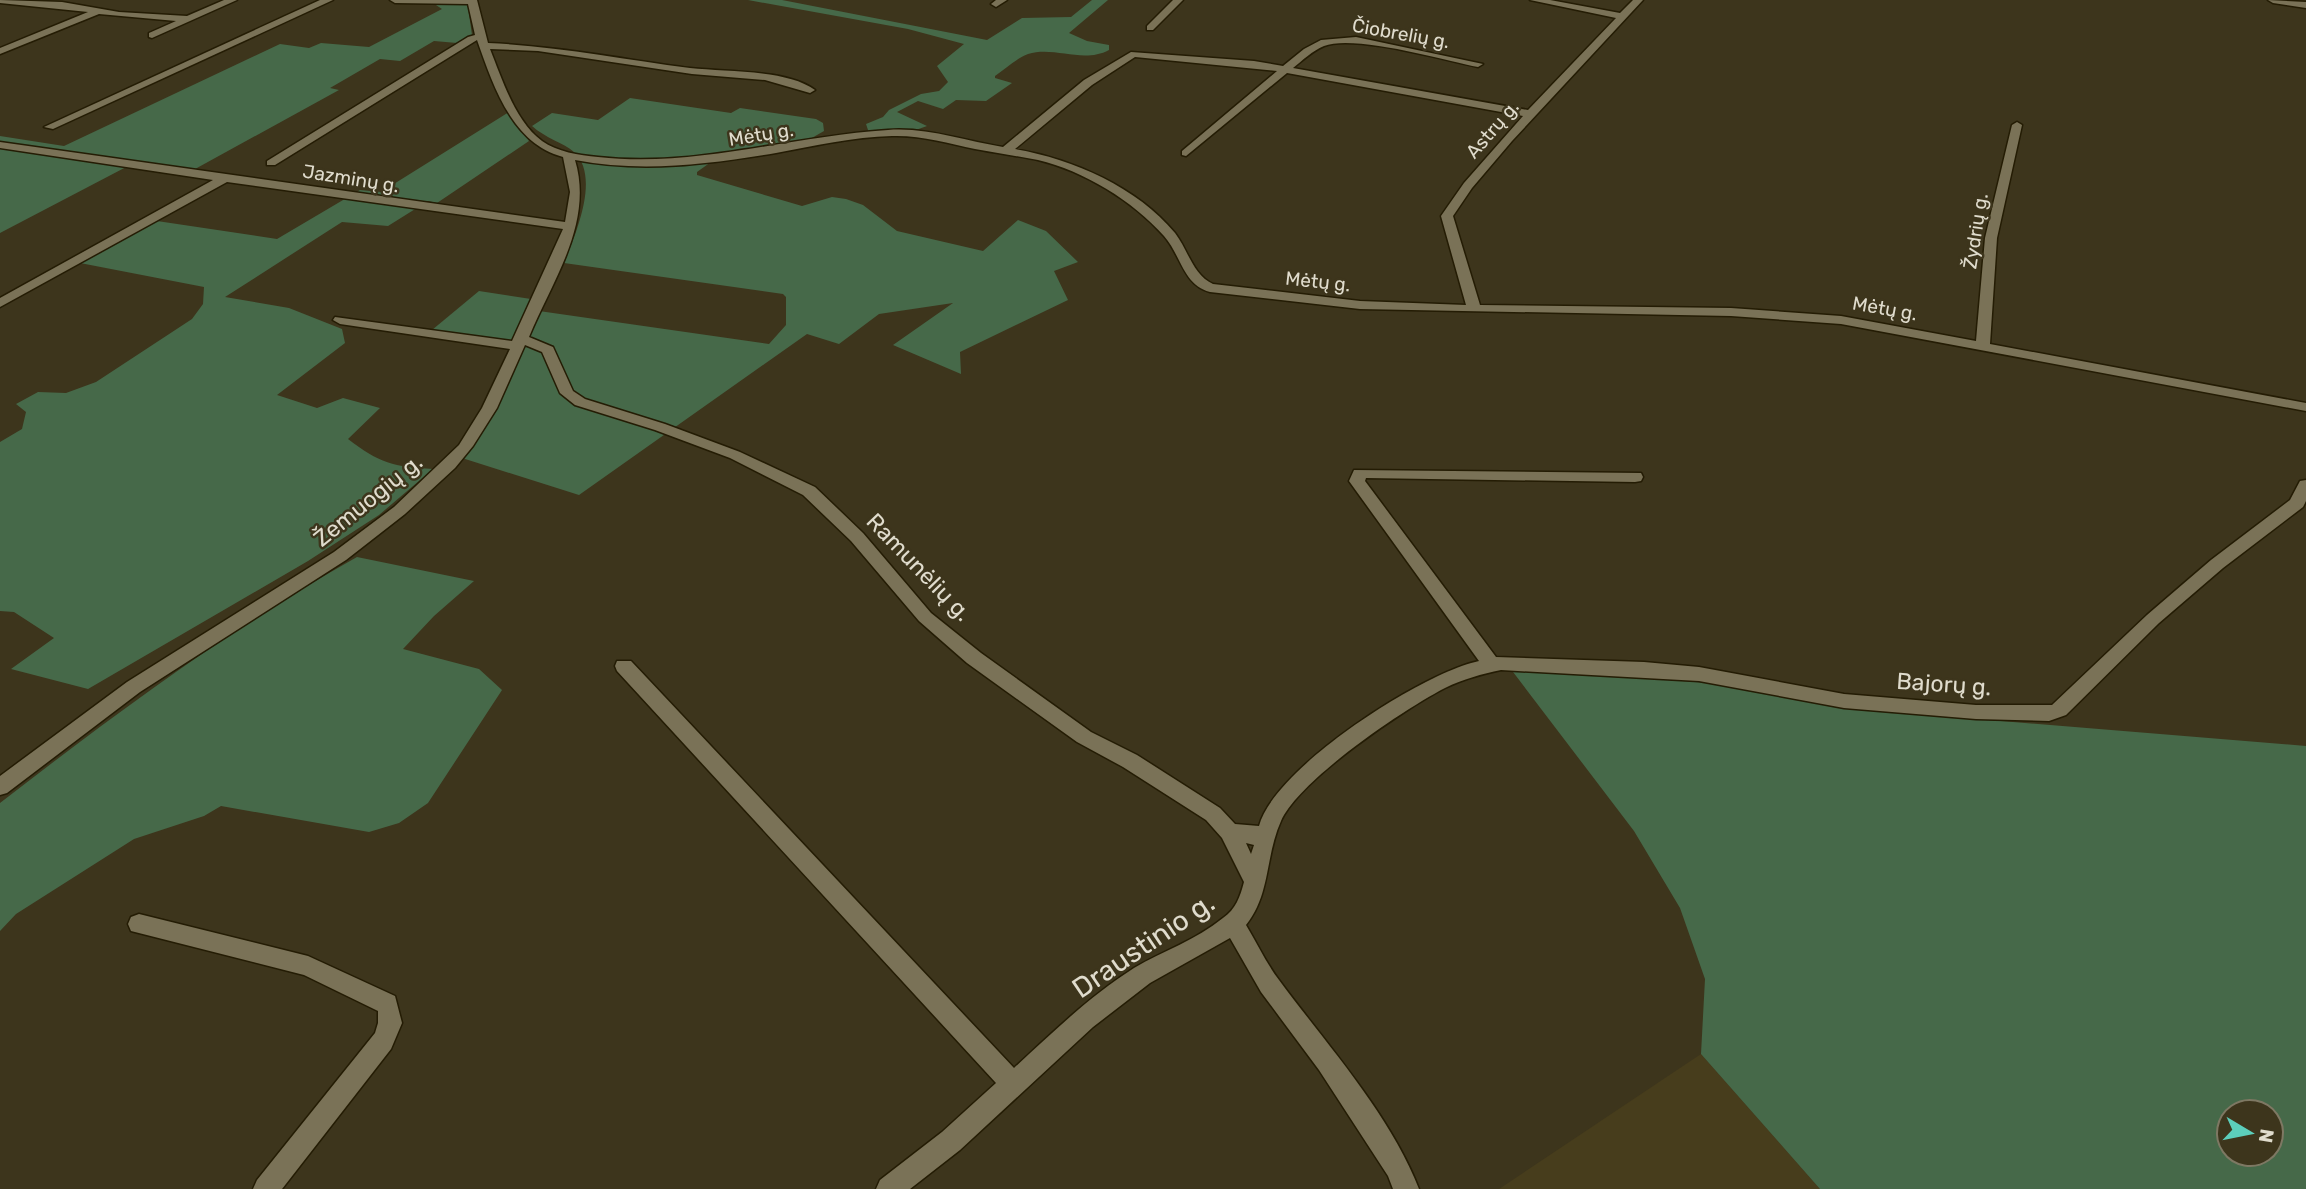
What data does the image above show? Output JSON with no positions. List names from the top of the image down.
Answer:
{
  "streets": {
    "street": [
      "Čiobrelių g.",
      "Astrų g.",
      "Mėtų g.",
      "Jazminų g.",
      "Žydrių g.",
      "Žemuogių g.",
      "Ramunėlių g.",
      "Bajorų g.",
      "Draustinio g."
    ]
  },
  "crossings": [
    ["Astrų g.", "Mėtų g."],
    ["Mėtų g.", "Žydrių g."],
    ["Mėtų g.", "Žemuogių g."],
    ["Jazminų g.", "Žemuogių g."],
    ["Žemuogių g.", "Ramunėlių g."],
    ["Ramunėlių g.", "Draustinio g."],
    ["Bajorų g.", "Draustinio g."]
  ],
  "north": "right"
}
